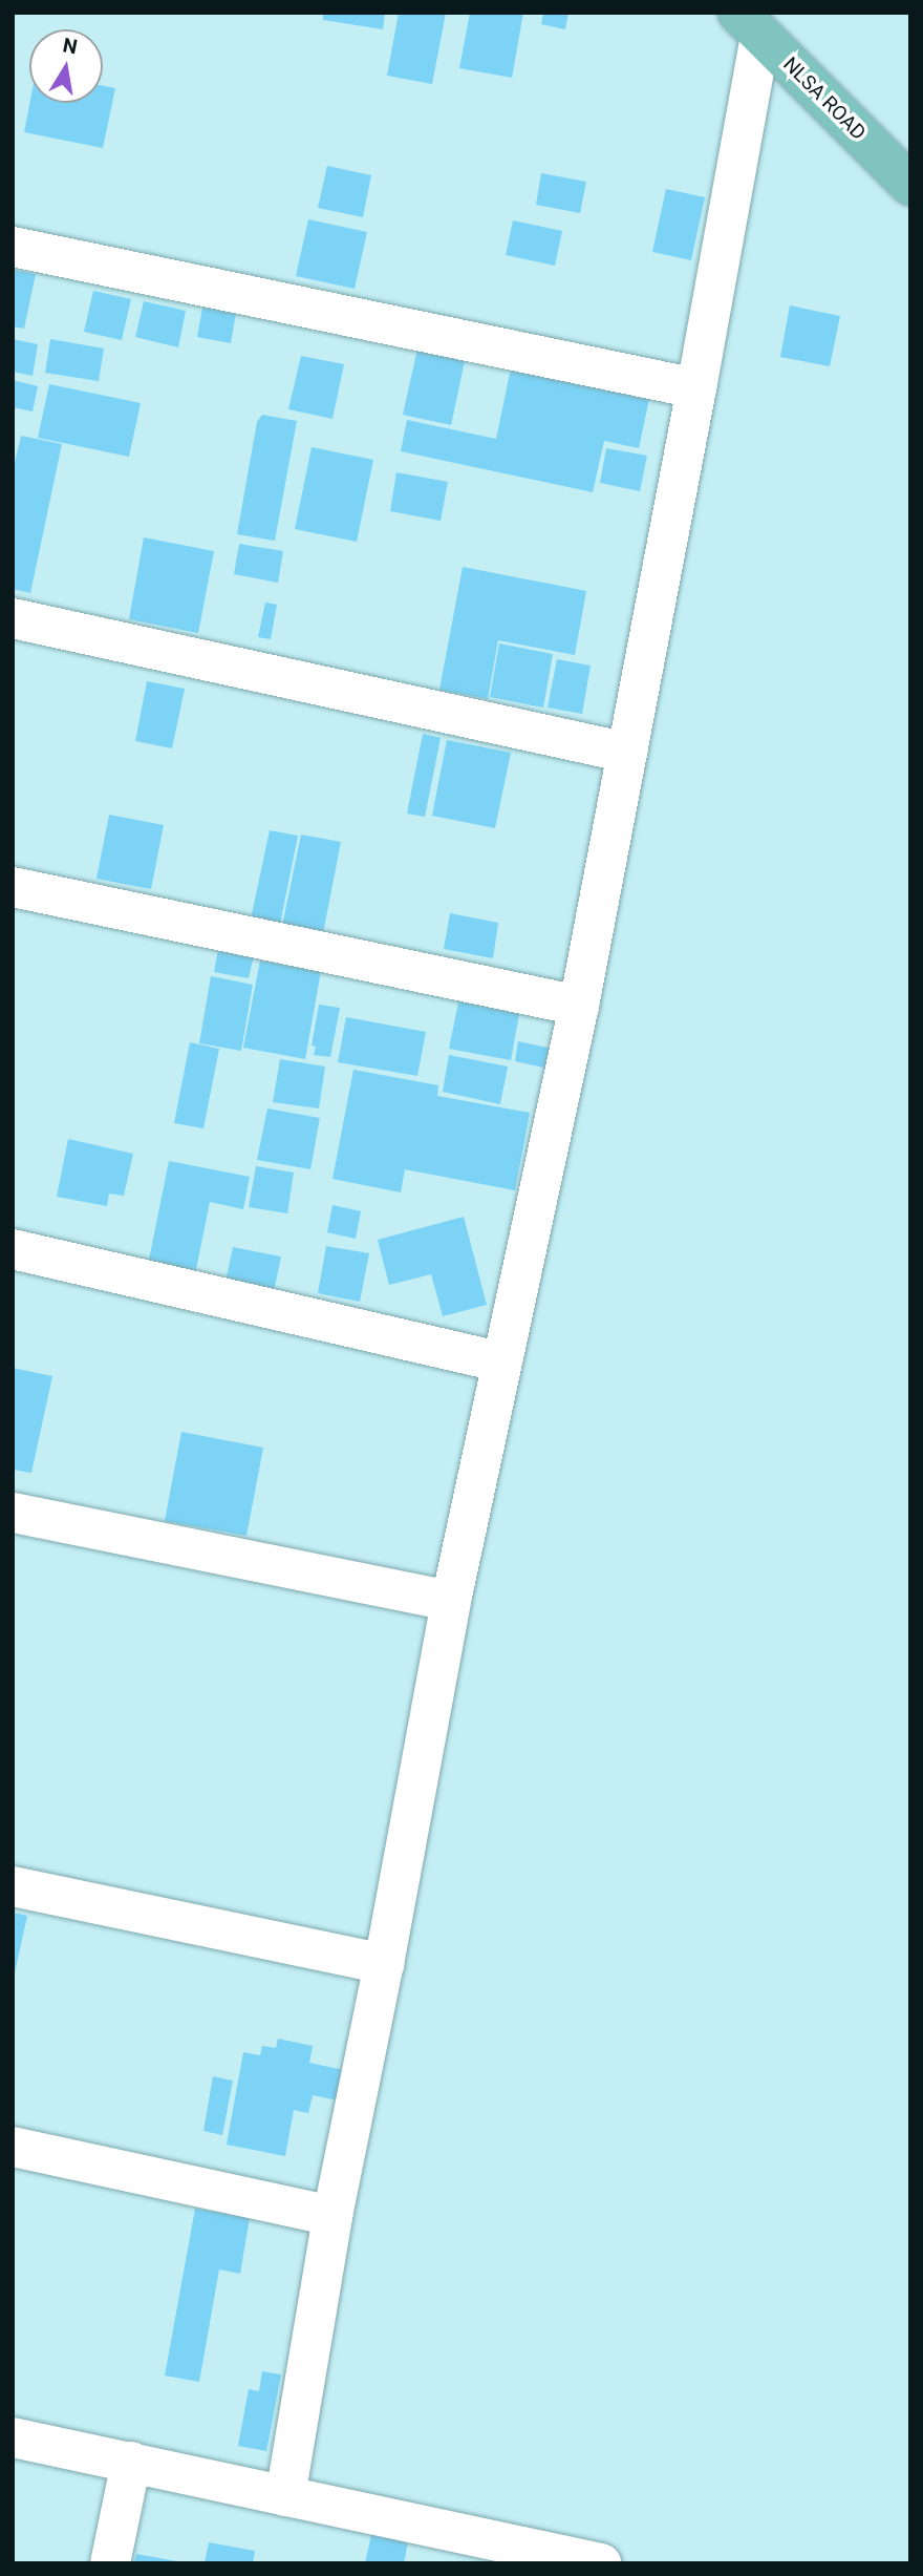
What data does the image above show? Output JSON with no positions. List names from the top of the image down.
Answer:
{
  "streets": {
    "main road": ["NLSA ROAD"]
  },
  "north": "top"
}
